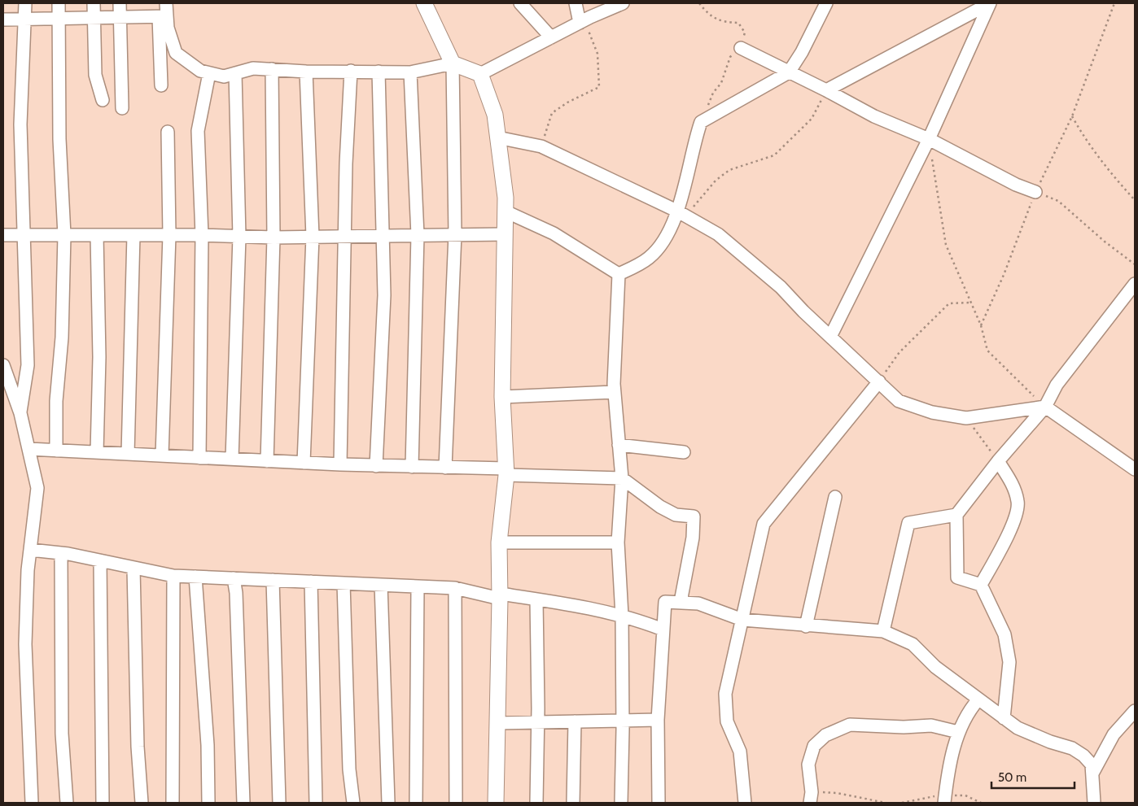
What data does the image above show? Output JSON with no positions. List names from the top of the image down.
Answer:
{
  "scale_bar": "50 m"
}
